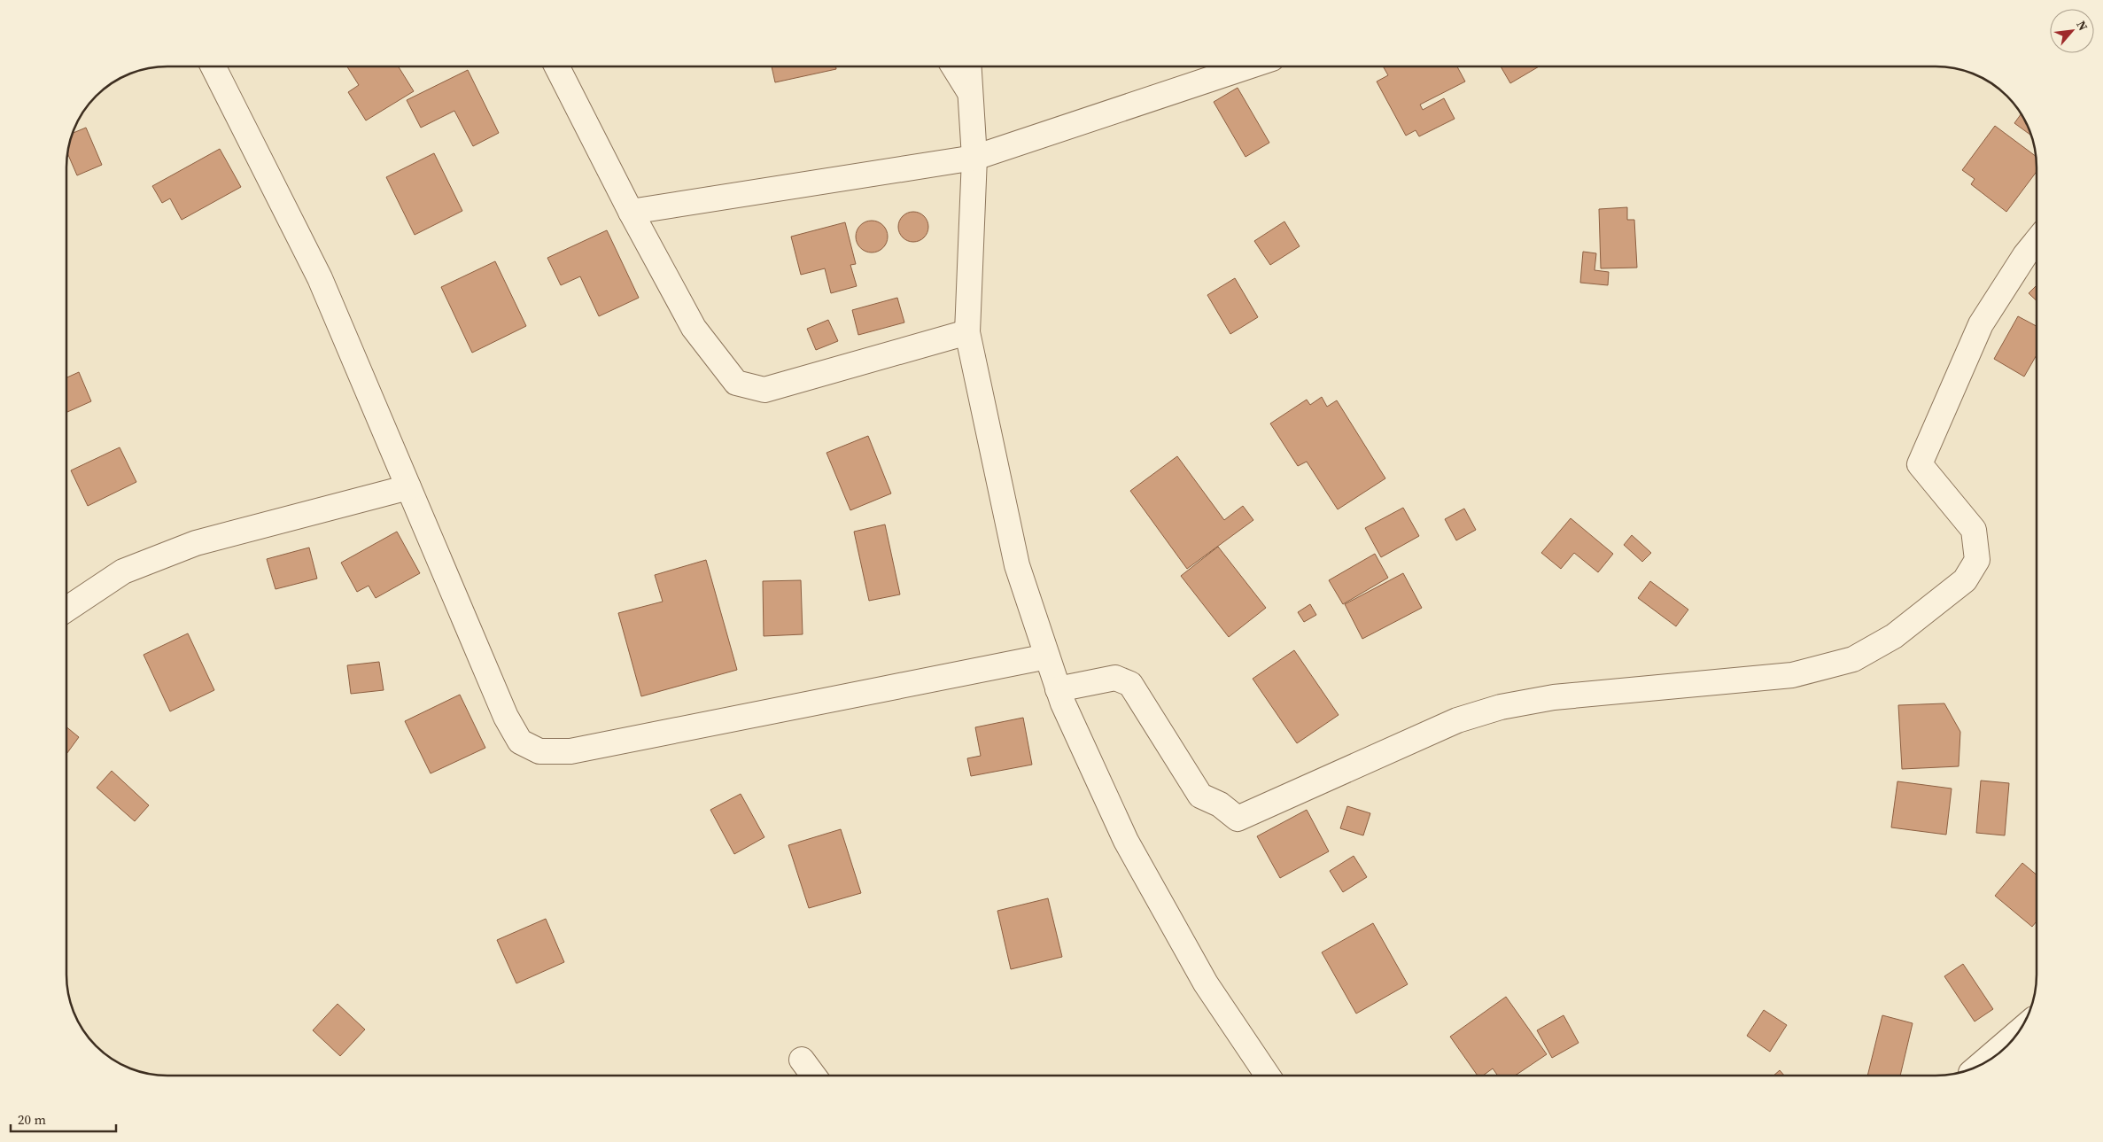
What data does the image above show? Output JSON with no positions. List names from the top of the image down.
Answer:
{
  "scale_bar": "20 m",
  "north": "top right"
}
